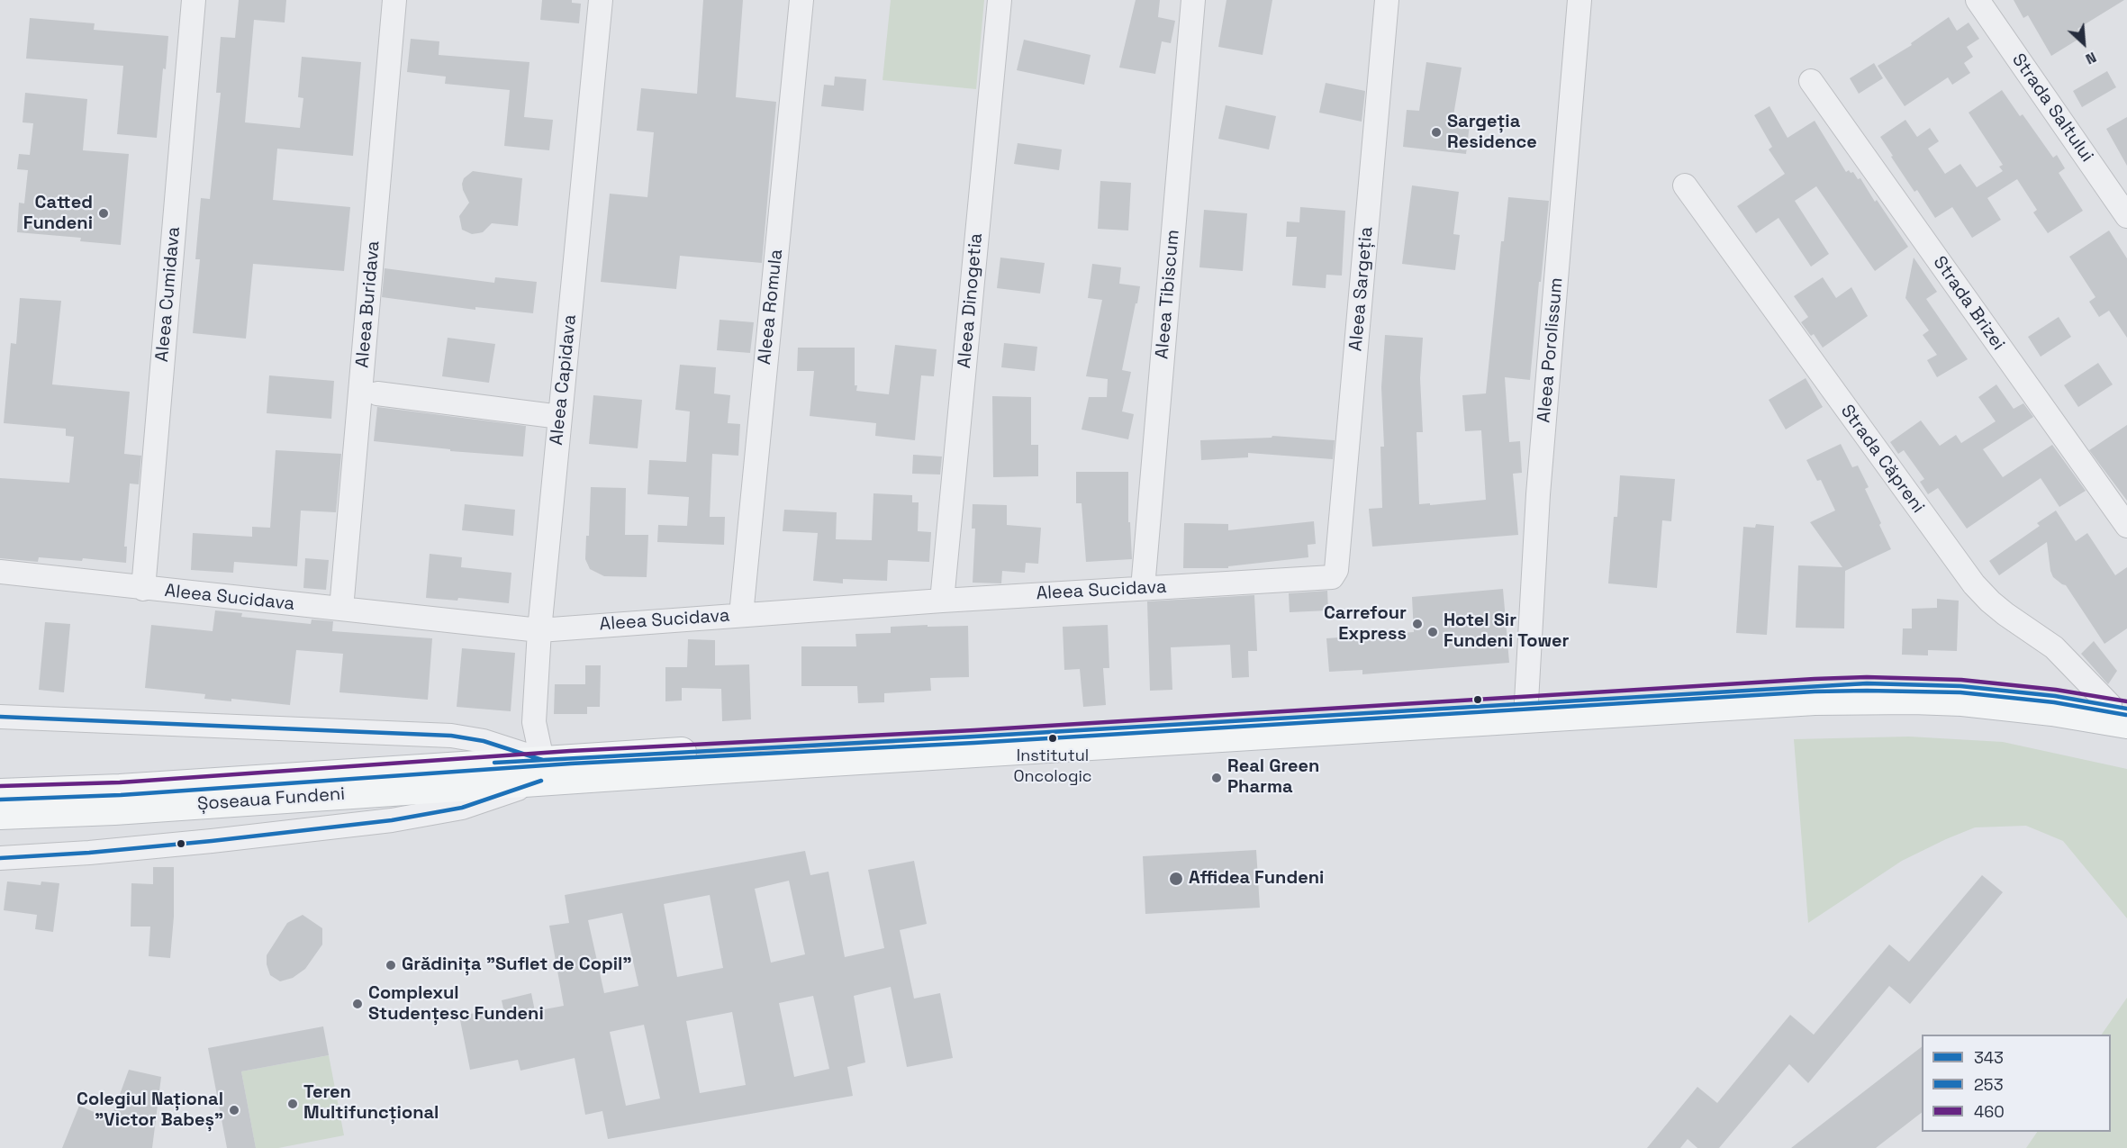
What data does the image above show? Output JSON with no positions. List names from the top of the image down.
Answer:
{
  "streets": {
    "main road": ["Șoseaua Fundeni"],
    "street": [
      "Strada Saltului",
      "Aleea Sargeția",
      "Aleea Cumidava",
      "Aleea Tibiscum",
      "Aleea Dinogetia",
      "Strada Brizei",
      "Aleea Buridava",
      "Aleea Romula",
      "Aleea Porolissum",
      "Aleea Capidava",
      "Strada Căpreni",
      "Aleea Sucidava"
    ]
  },
  "crossings": [
    ["Aleea Sargeția", "Aleea Sucidava"],
    ["Aleea Cumidava", "Aleea Sucidava"],
    ["Aleea Tibiscum", "Aleea Sucidava"],
    ["Aleea Dinogetia", "Aleea Sucidava"],
    ["Aleea Buridava", "Aleea Sucidava"],
    ["Aleea Romula", "Aleea Sucidava"],
    ["Aleea Porolissum", "Șoseaua Fundeni"],
    ["Aleea Capidava", "Aleea Sucidava"],
    ["Aleea Capidava", "Șoseaua Fundeni"],
    ["Strada Căpreni", "Șoseaua Fundeni"]
  ],
  "places": [
    "Sargeția Residence",
    "Catted Fundeni",
    "Carrefour Express",
    "Hotel Sir Fundeni Tower",
    "Institutul Oncologic",
    "Real Green Pharma",
    "Affidea Fundeni",
    "Grădinița \"Suflet de Copil\"",
    "Complexul Studențesc Fundeni",
    "Teren Multifuncțional",
    "Colegiul Național \"Victor Babeș\""
  ],
  "lines": ["transit line 460", "transit line 343", "transit line 253"],
  "legend": ["343", "253", "460"],
  "north": "bottom right"
}
